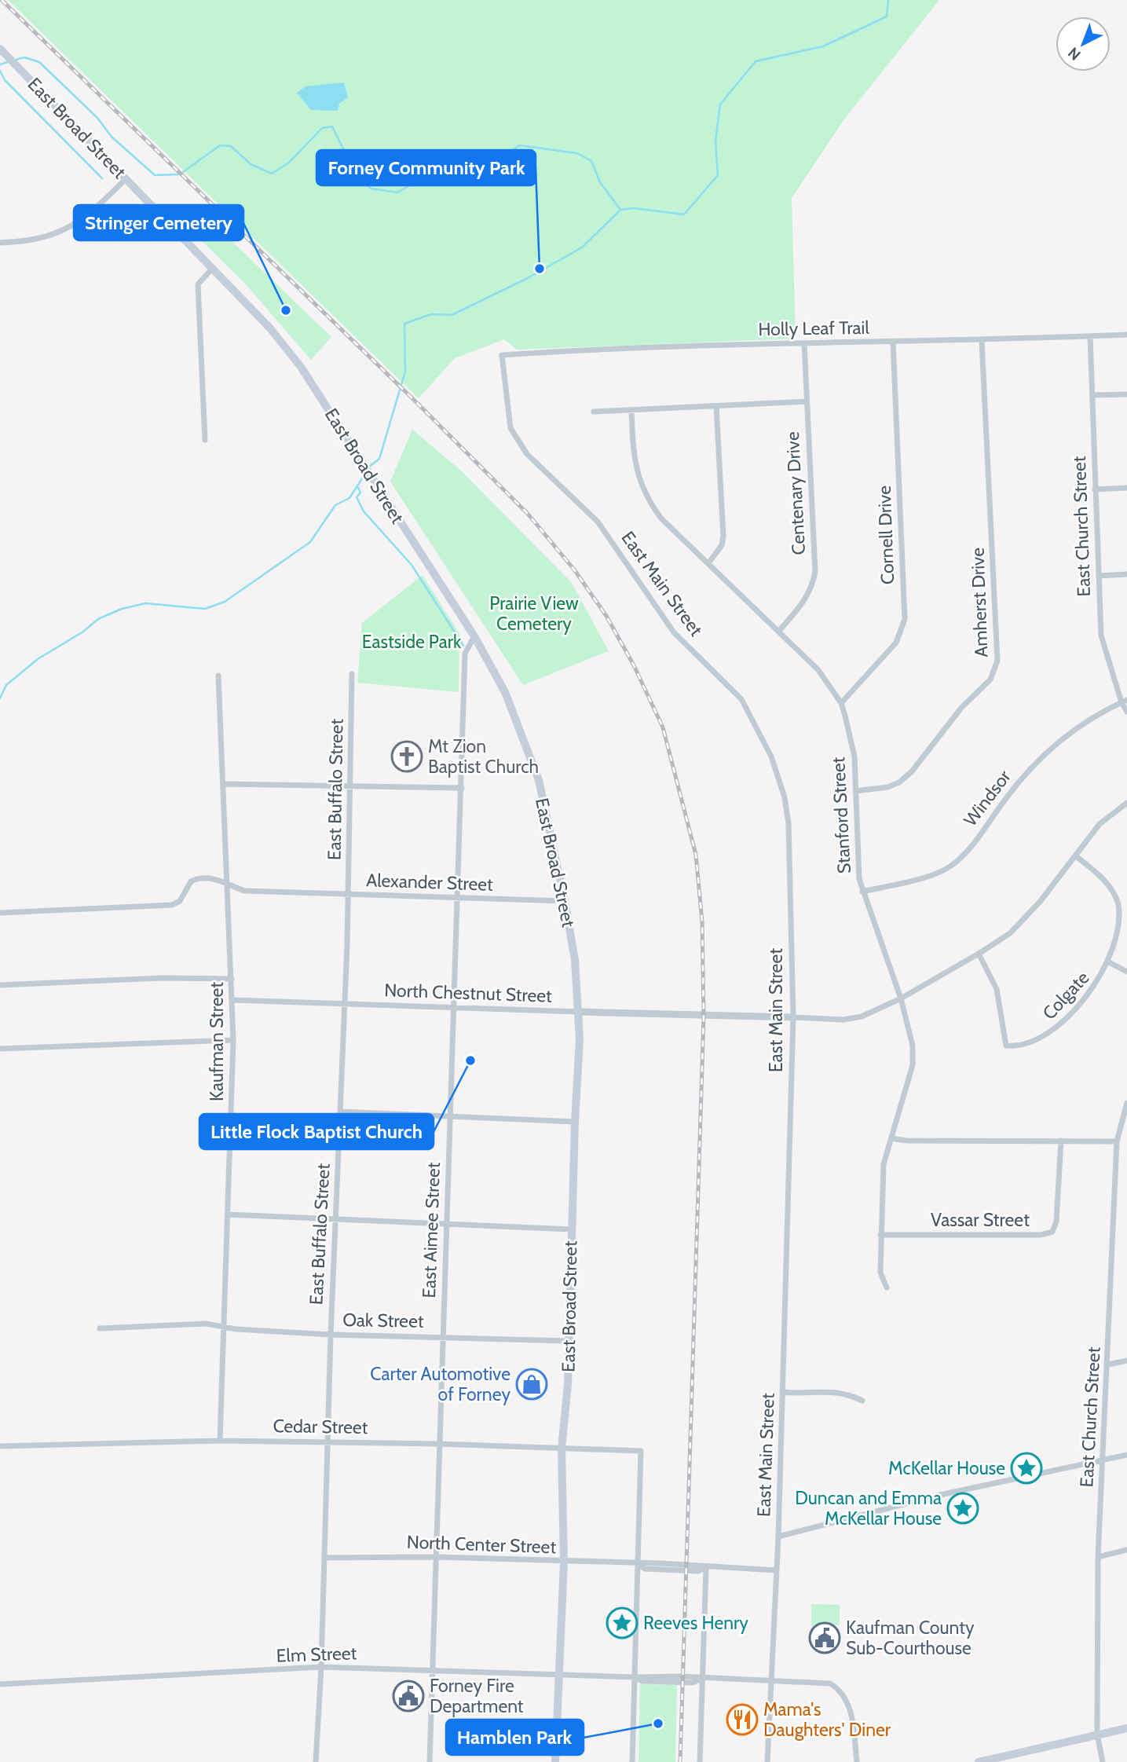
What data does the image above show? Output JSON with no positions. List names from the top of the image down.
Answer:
{
  "streets": {
    "main road": ["East Broad Street"],
    "street": [
      "Holly Leaf Trail",
      "Centenary Drive",
      "East Church Street",
      "Cornell Drive",
      "East Main Street",
      "Amherst Drive",
      "East Buffalo Street",
      "Windsor",
      "Stanford Street",
      "Alexander Street",
      "North Chestnut Street",
      "Colgate",
      "Kaufman Street",
      "Vassar Street",
      "East Aimee Street",
      "Oak Street",
      "Cedar Street",
      "North Center Street",
      "Elm Street"
    ]
  },
  "crossings": [
    ["East Broad Street", "Alexander Street"],
    ["East Broad Street", "North Chestnut Street"],
    ["East Broad Street", "East Aimee Street"],
    ["East Broad Street", "Oak Street"],
    ["East Broad Street", "Cedar Street"],
    ["East Broad Street", "North Center Street"],
    ["East Broad Street", "Elm Street"],
    ["Holly Leaf Trail", "Centenary Drive"],
    ["Holly Leaf Trail", "East Church Street"],
    ["Holly Leaf Trail", "Cornell Drive"],
    ["Holly Leaf Trail", "East Main Street"],
    ["Holly Leaf Trail", "Amherst Drive"],
    ["Centenary Drive", "Stanford Street"],
    ["East Church Street", "Windsor"],
    ["Cornell Drive", "Stanford Street"],
    ["East Main Street", "North Chestnut Street"],
    ["East Main Street", "North Center Street"],
    ["East Main Street", "Elm Street"],
    ["Amherst Drive", "Stanford Street"],
    ["East Buffalo Street", "Alexander Street"],
    ["East Buffalo Street", "North Chestnut Street"],
    ["East Buffalo Street", "Oak Street"],
    ["East Buffalo Street", "Cedar Street"],
    ["East Buffalo Street", "North Center Street"],
    ["East Buffalo Street", "Elm Street"],
    ["Windsor", "Stanford Street"],
    ["Stanford Street", "Vassar Street"],
    ["Alexander Street", "Kaufman Street"],
    ["Alexander Street", "East Aimee Street"],
    ["North Chestnut Street", "Kaufman Street"],
    ["North Chestnut Street", "East Aimee Street"],
    ["Kaufman Street", "Oak Street"],
    ["Kaufman Street", "Cedar Street"],
    ["East Aimee Street", "Oak Street"],
    ["East Aimee Street", "Cedar Street"],
    ["East Aimee Street", "North Center Street"],
    ["East Aimee Street", "Elm Street"],
    ["Cedar Street", "North Center Street"]
  ],
  "parks": ["Prairie View Cemetery", "Eastside Park"],
  "places": {
    "other": [
      "Forney Community Park",
      "Stringer Cemetery",
      "Little Flock Baptist Church",
      "Hamblen Park"
    ],
    "church": ["Mt Zion Baptist Church"],
    "shop": ["Carter Automotive of Forney"],
    "place": ["McKellar House", "Duncan and Emma McKellar House", "Reeves Henry"],
    "public building": ["Kaufman County Sub-Courthouse", "Forney Fire Department"],
    "restaurant": ["Mama's Daughters' Diner"]
  },
  "north": "bottom left"
}
